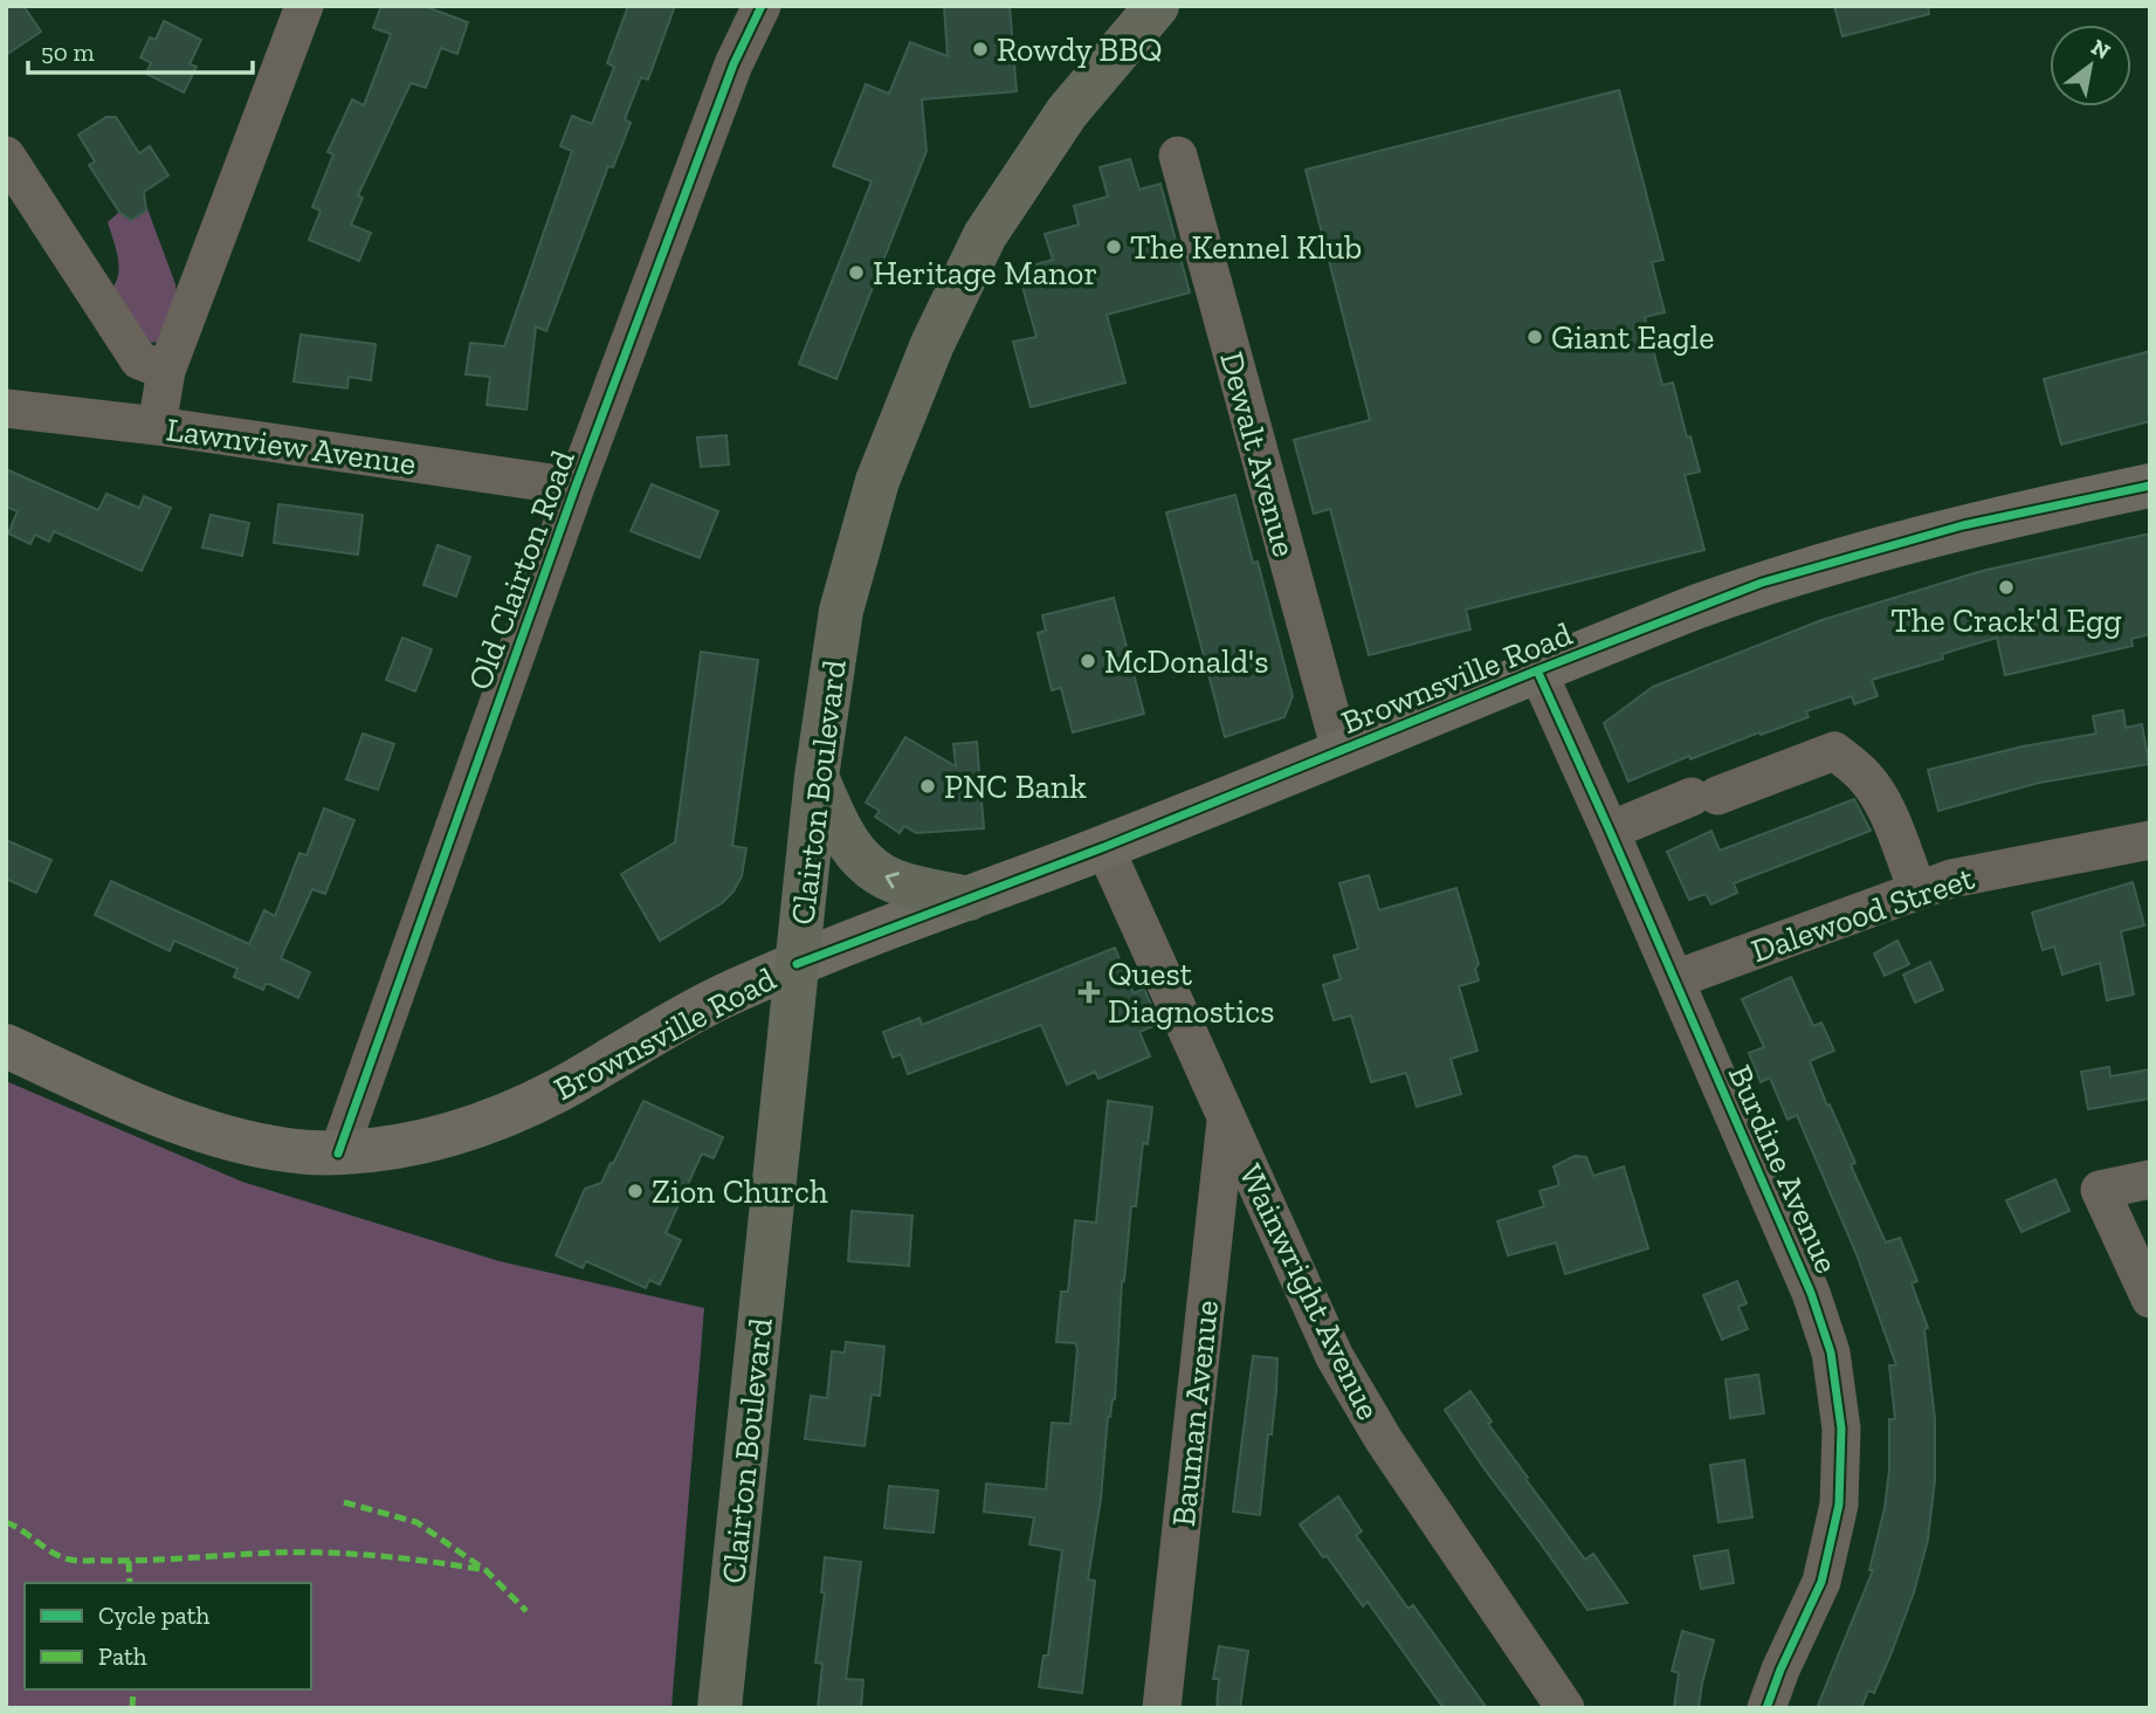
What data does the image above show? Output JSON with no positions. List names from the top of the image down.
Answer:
{
  "streets": {
    "highway": ["Clairton Boulevard"],
    "main road": ["Brownsville Road"],
    "street": [
      "Lawnview Avenue",
      "Dewalt Avenue",
      "Old Clairton Road",
      "Dalewood Street",
      "Burdine Avenue",
      "Wainwright Avenue",
      "Bauman Avenue"
    ]
  },
  "crossings": [
    ["Lawnview Avenue", "Old Clairton Road"],
    ["Dewalt Avenue", "Brownsville Road"],
    ["Old Clairton Road", "Brownsville Road"],
    ["Brownsville Road", "Clairton Boulevard"],
    ["Brownsville Road", "Burdine Avenue"],
    ["Brownsville Road", "Wainwright Avenue"],
    ["Dalewood Street", "Burdine Avenue"],
    ["Wainwright Avenue", "Bauman Avenue"]
  ],
  "places": {
    "other": [
      "Rowdy BBQ",
      "The Kennel Klub",
      "Heritage Manor",
      "Giant Eagle",
      "The Crack'd Egg",
      "McDonald's",
      "PNC Bank",
      "Zion Church"
    ],
    "health": ["Quest Diagnostics"]
  },
  "legend": ["Cycle path", "Path"],
  "scale_bar": "50 m",
  "north": "top right"
}
